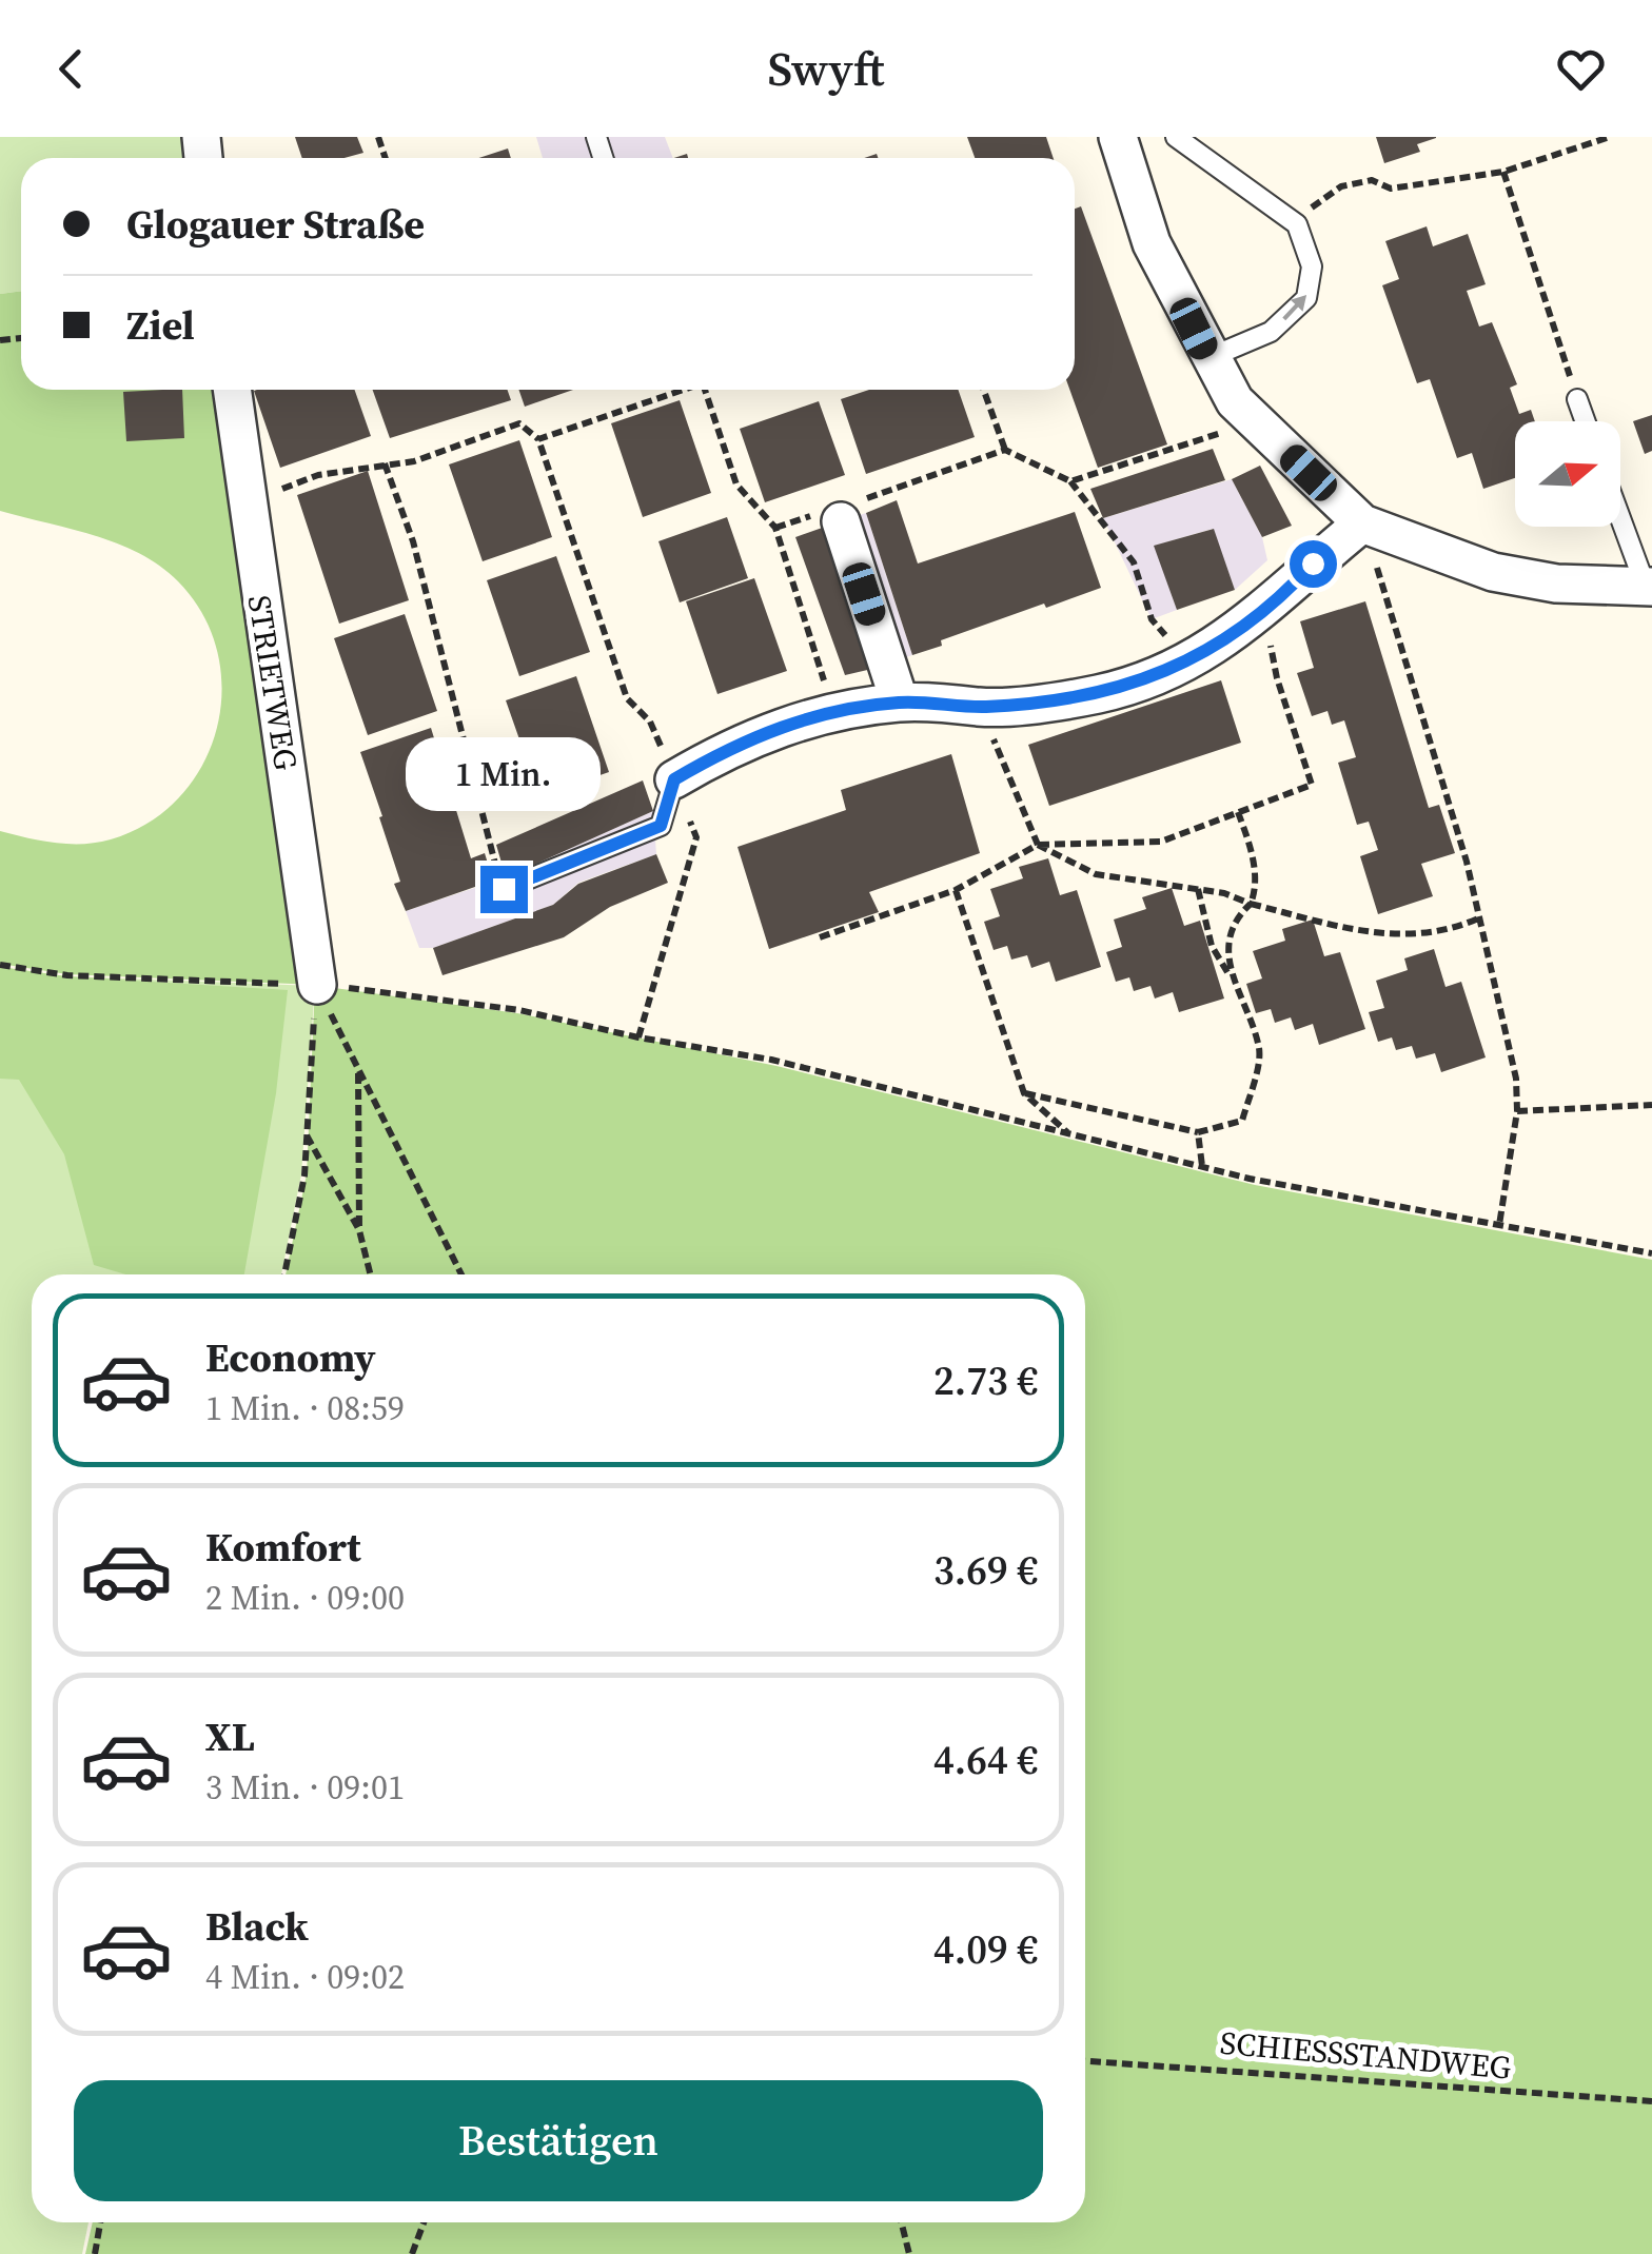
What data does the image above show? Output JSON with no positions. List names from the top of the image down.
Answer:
{
  "streets": {
    "street": ["STRIETWEG"],
    "path": ["SCHIESSSTANDWEG"]
  },
  "north": "right",
  "page": {
    "header": "Swyft",
    "banner": ["Glogauer Straße", "Ziel"],
    "bubble": "1 Min.",
    "list": [
      {
        "name": "Economy",
        "note": "1 Min. · 08:59",
        "value": "2.73 €"
      },
      {
        "name": "Komfort",
        "note": "2 Min. · 09:00",
        "value": "3.69 €"
      },
      {
        "name": "XL",
        "note": "3 Min. · 09:01",
        "value": "4.64 €"
      },
      {
        "name": "Black",
        "note": "4 Min. · 09:02",
        "value": "4.09 €"
      }
    ],
    "buttons": "Bestätigen"
  }
}
